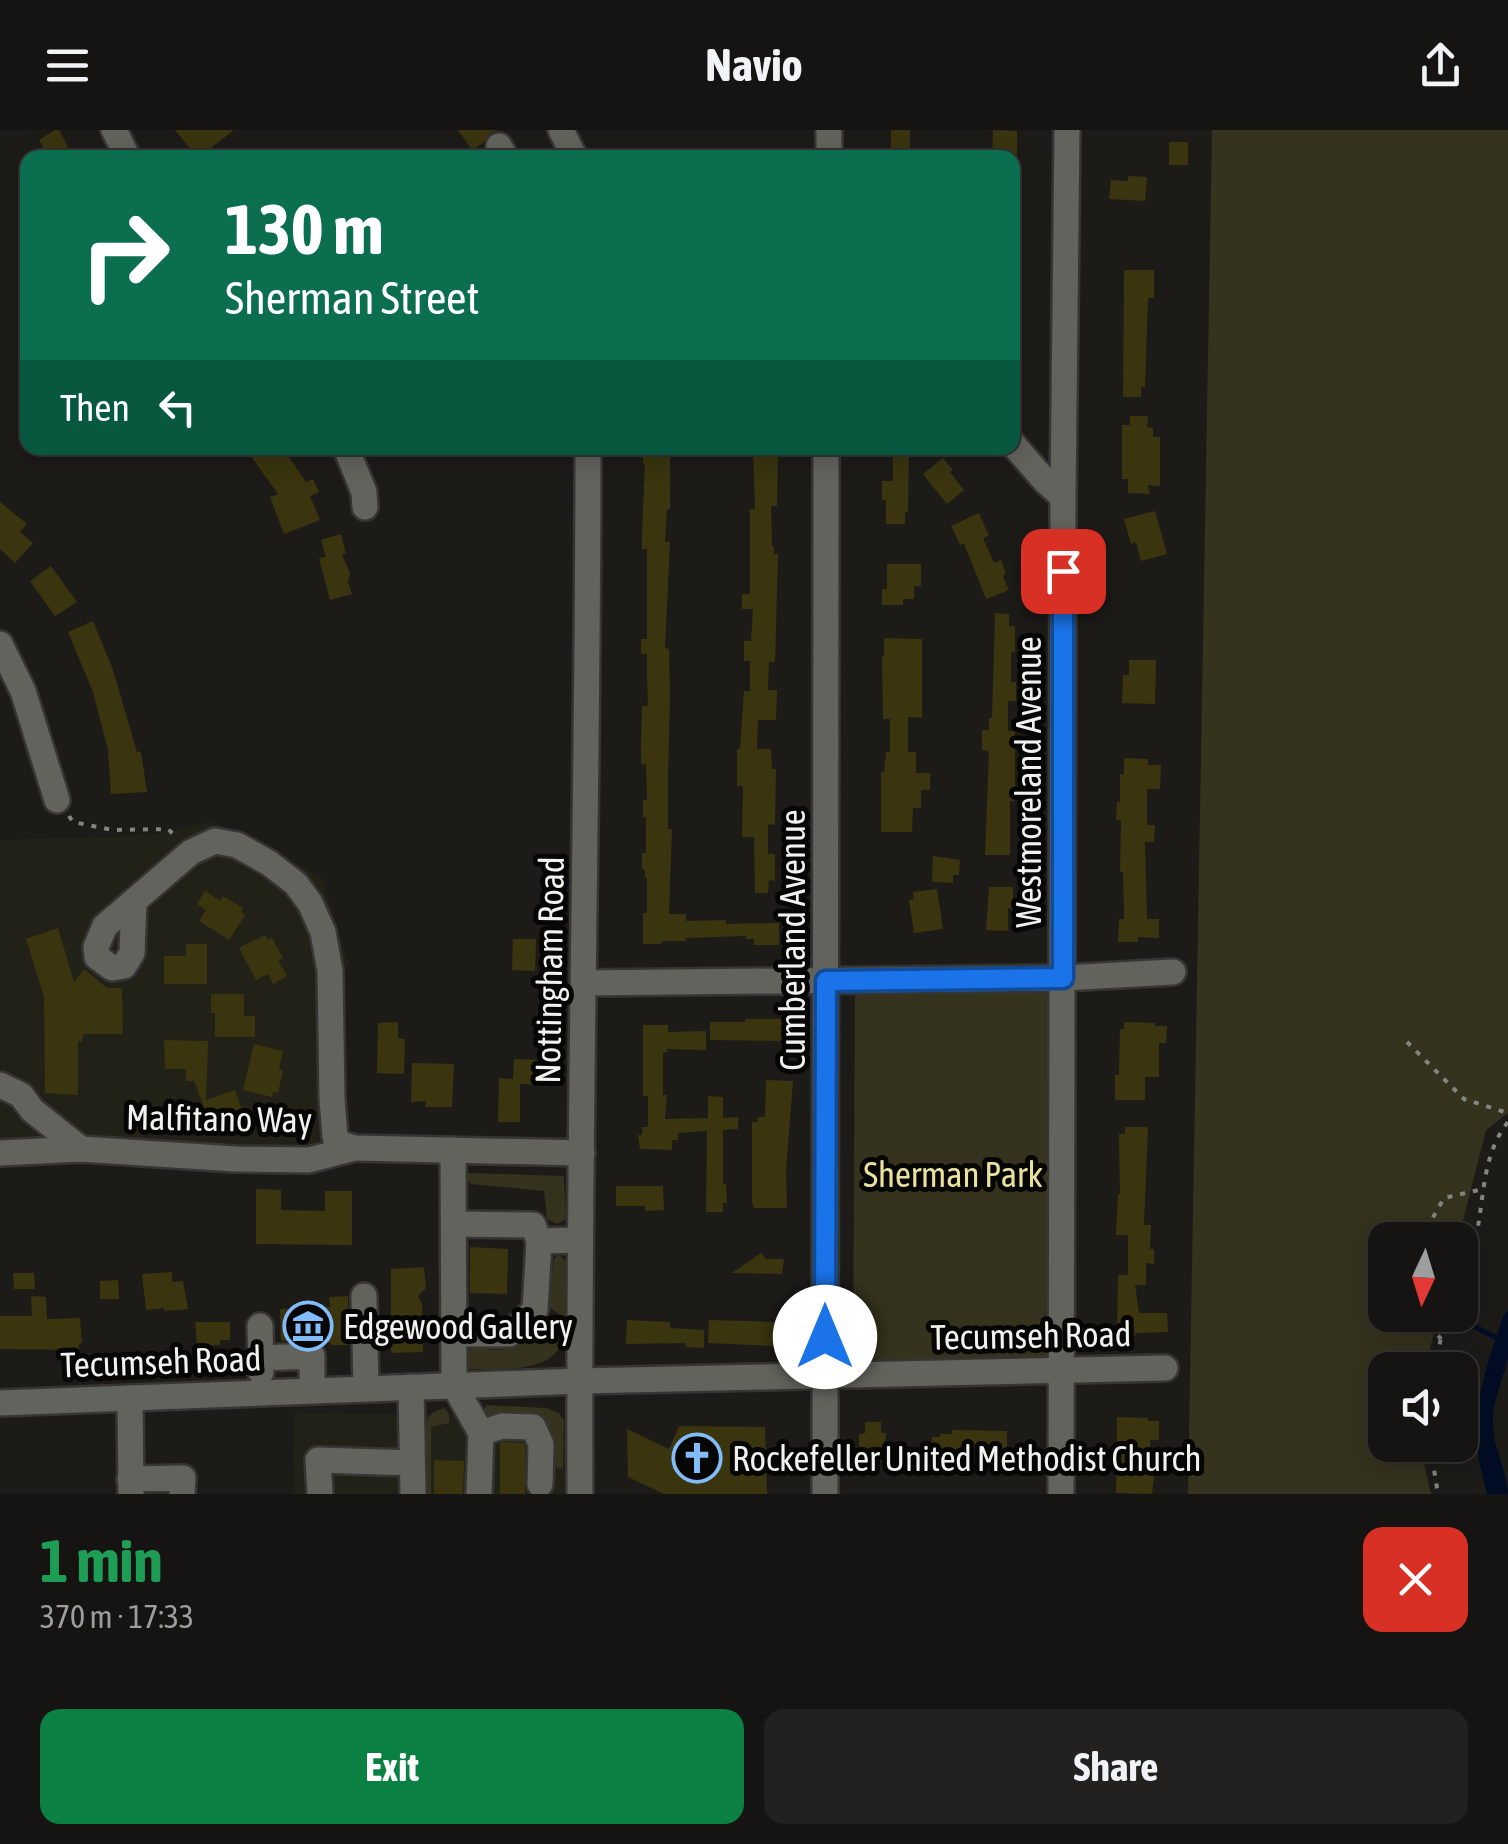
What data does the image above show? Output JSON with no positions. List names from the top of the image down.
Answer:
{
  "streets": {
    "street": [
      "Westmoreland Avenue",
      "Cumberland Avenue",
      "Nottingham Road",
      "Malfitano Way",
      "Tecumseh Road"
    ]
  },
  "crossings": [
    ["Westmoreland Avenue", "Tecumseh Road"],
    ["Cumberland Avenue", "Tecumseh Road"],
    ["Nottingham Road", "Malfitano Way"],
    ["Nottingham Road", "Tecumseh Road"]
  ],
  "parks": ["Sherman Park"],
  "places": {
    "museum": ["Edgewood Gallery"],
    "church": ["Rockefeller United Methodist Church"]
  },
  "north": "bottom",
  "page": {
    "header": "Navio",
    "turn": ["130 m", "Sherman Street"],
    "then": "Then",
    "heading": ["1 min", "370 m · 17:33"],
    "buttons": ["Exit", "Share"]
  }
}
